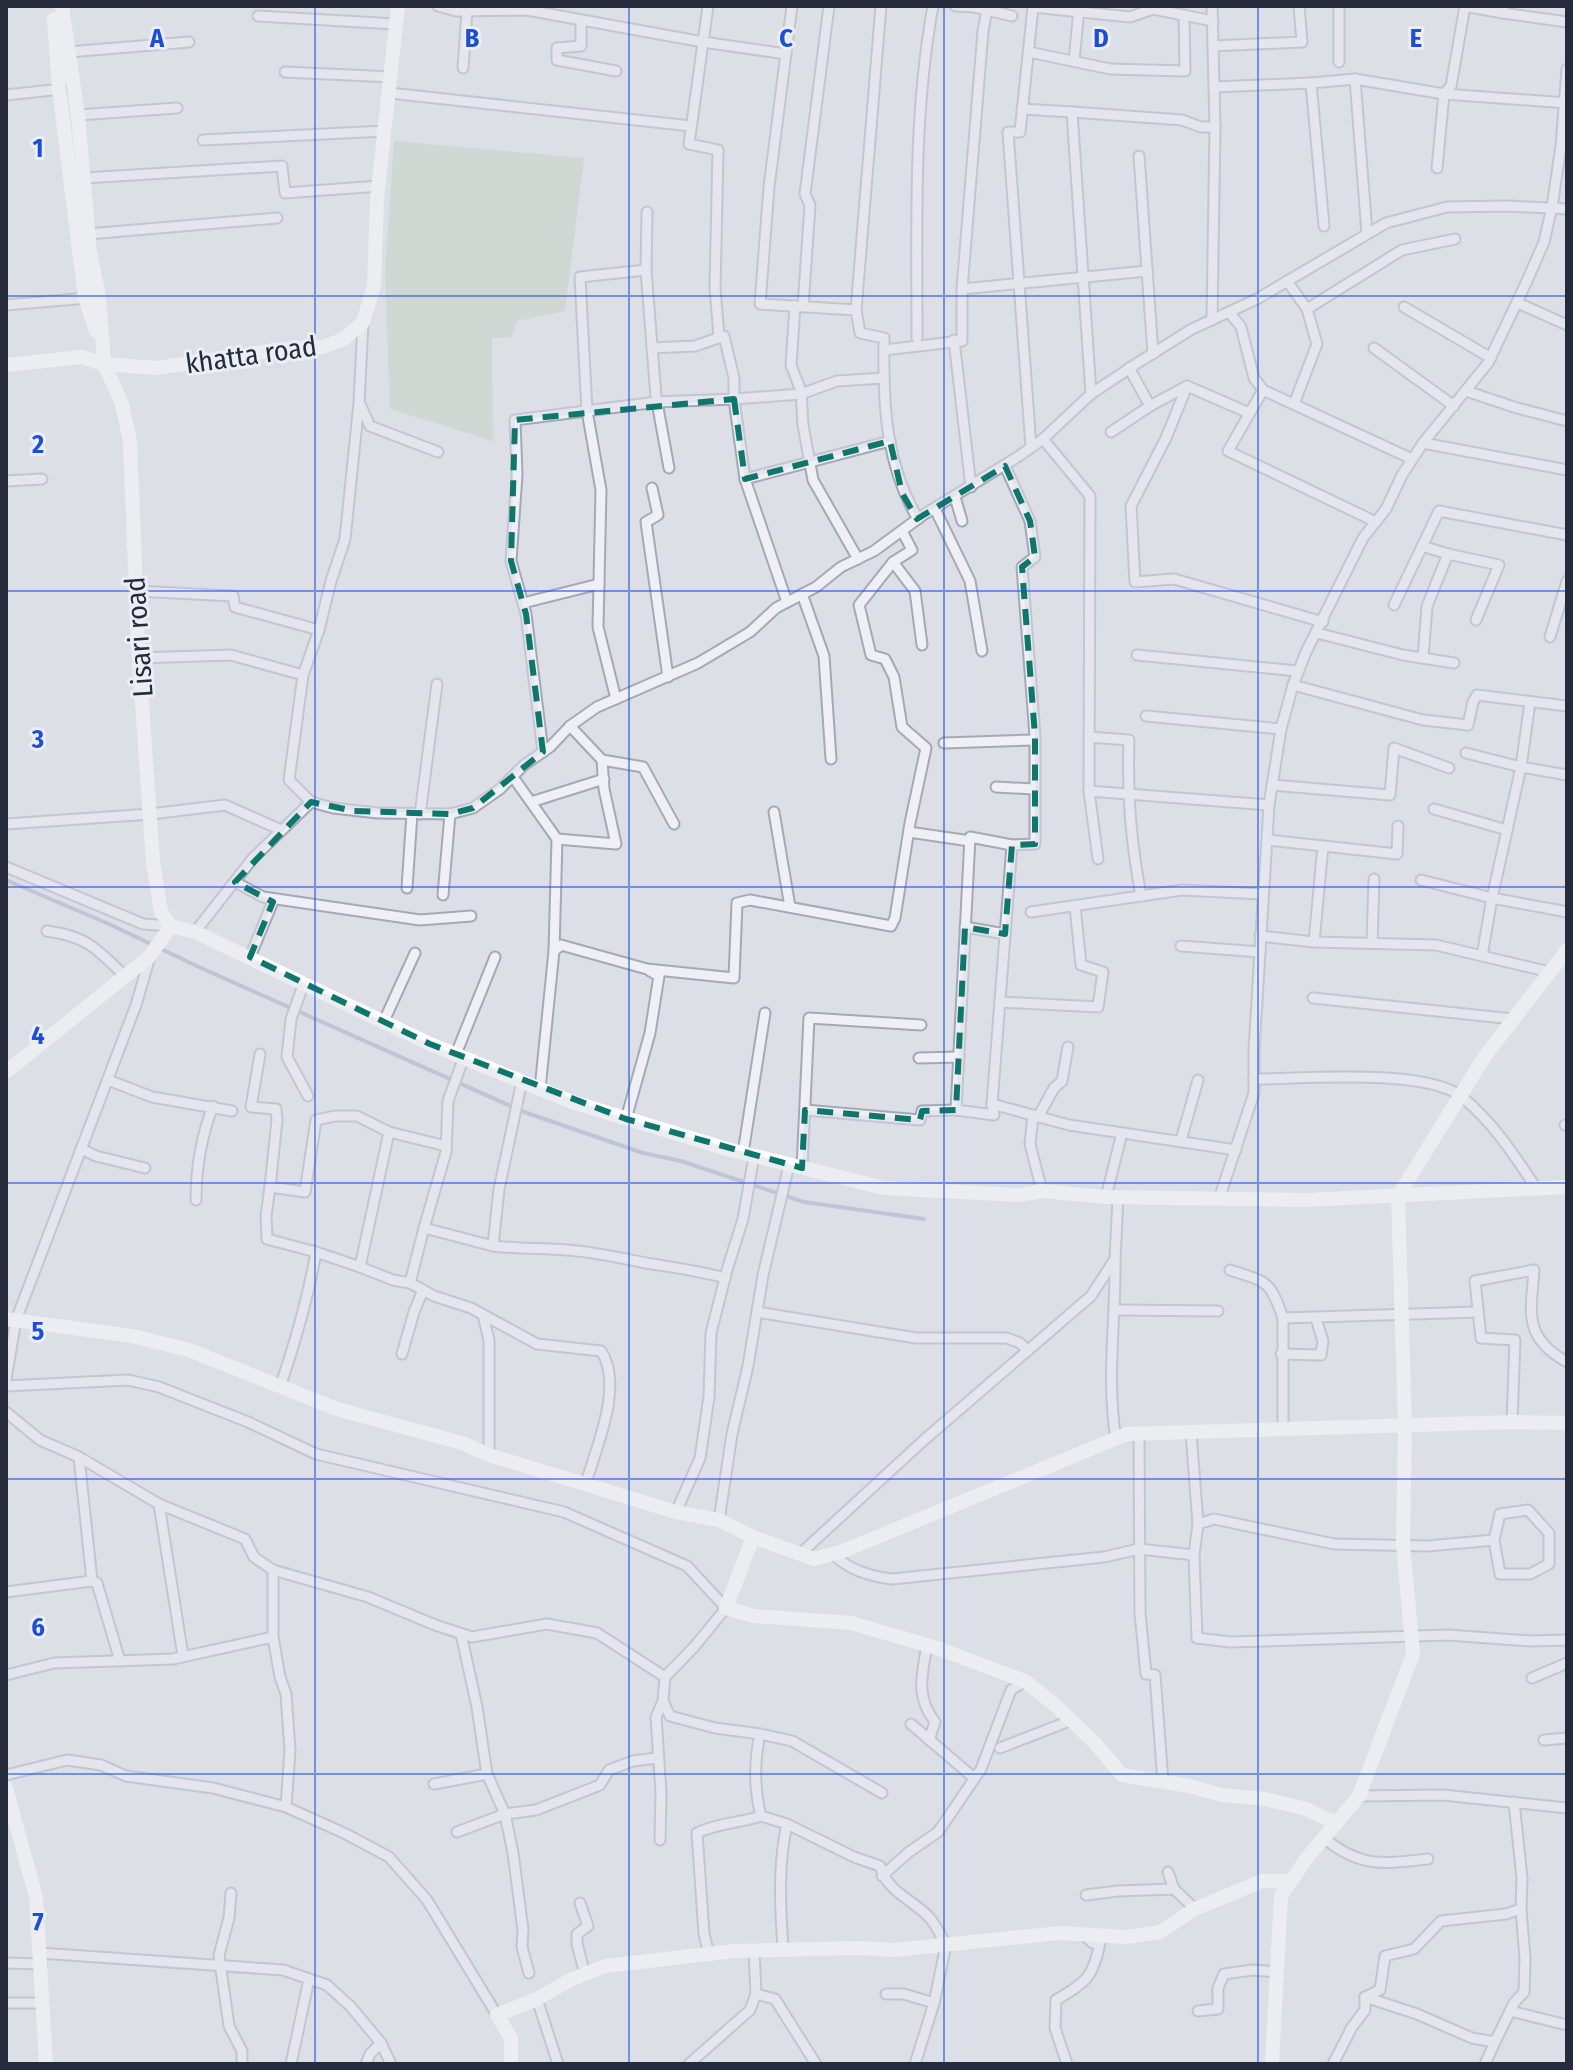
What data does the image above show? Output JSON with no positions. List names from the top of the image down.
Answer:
{
  "streets": {
    "street": ["khatta road", "Lisari road"]
  },
  "crossings": [
    ["khatta road", "Lisari road"]
  ],
  "grid": {
    "columns": [
      "A",
      "B",
      "C",
      "D",
      "E"
    ],
    "rows": [
      "1",
      "2",
      "3",
      "4",
      "5",
      "6",
      "7"
    ]
  }
}
